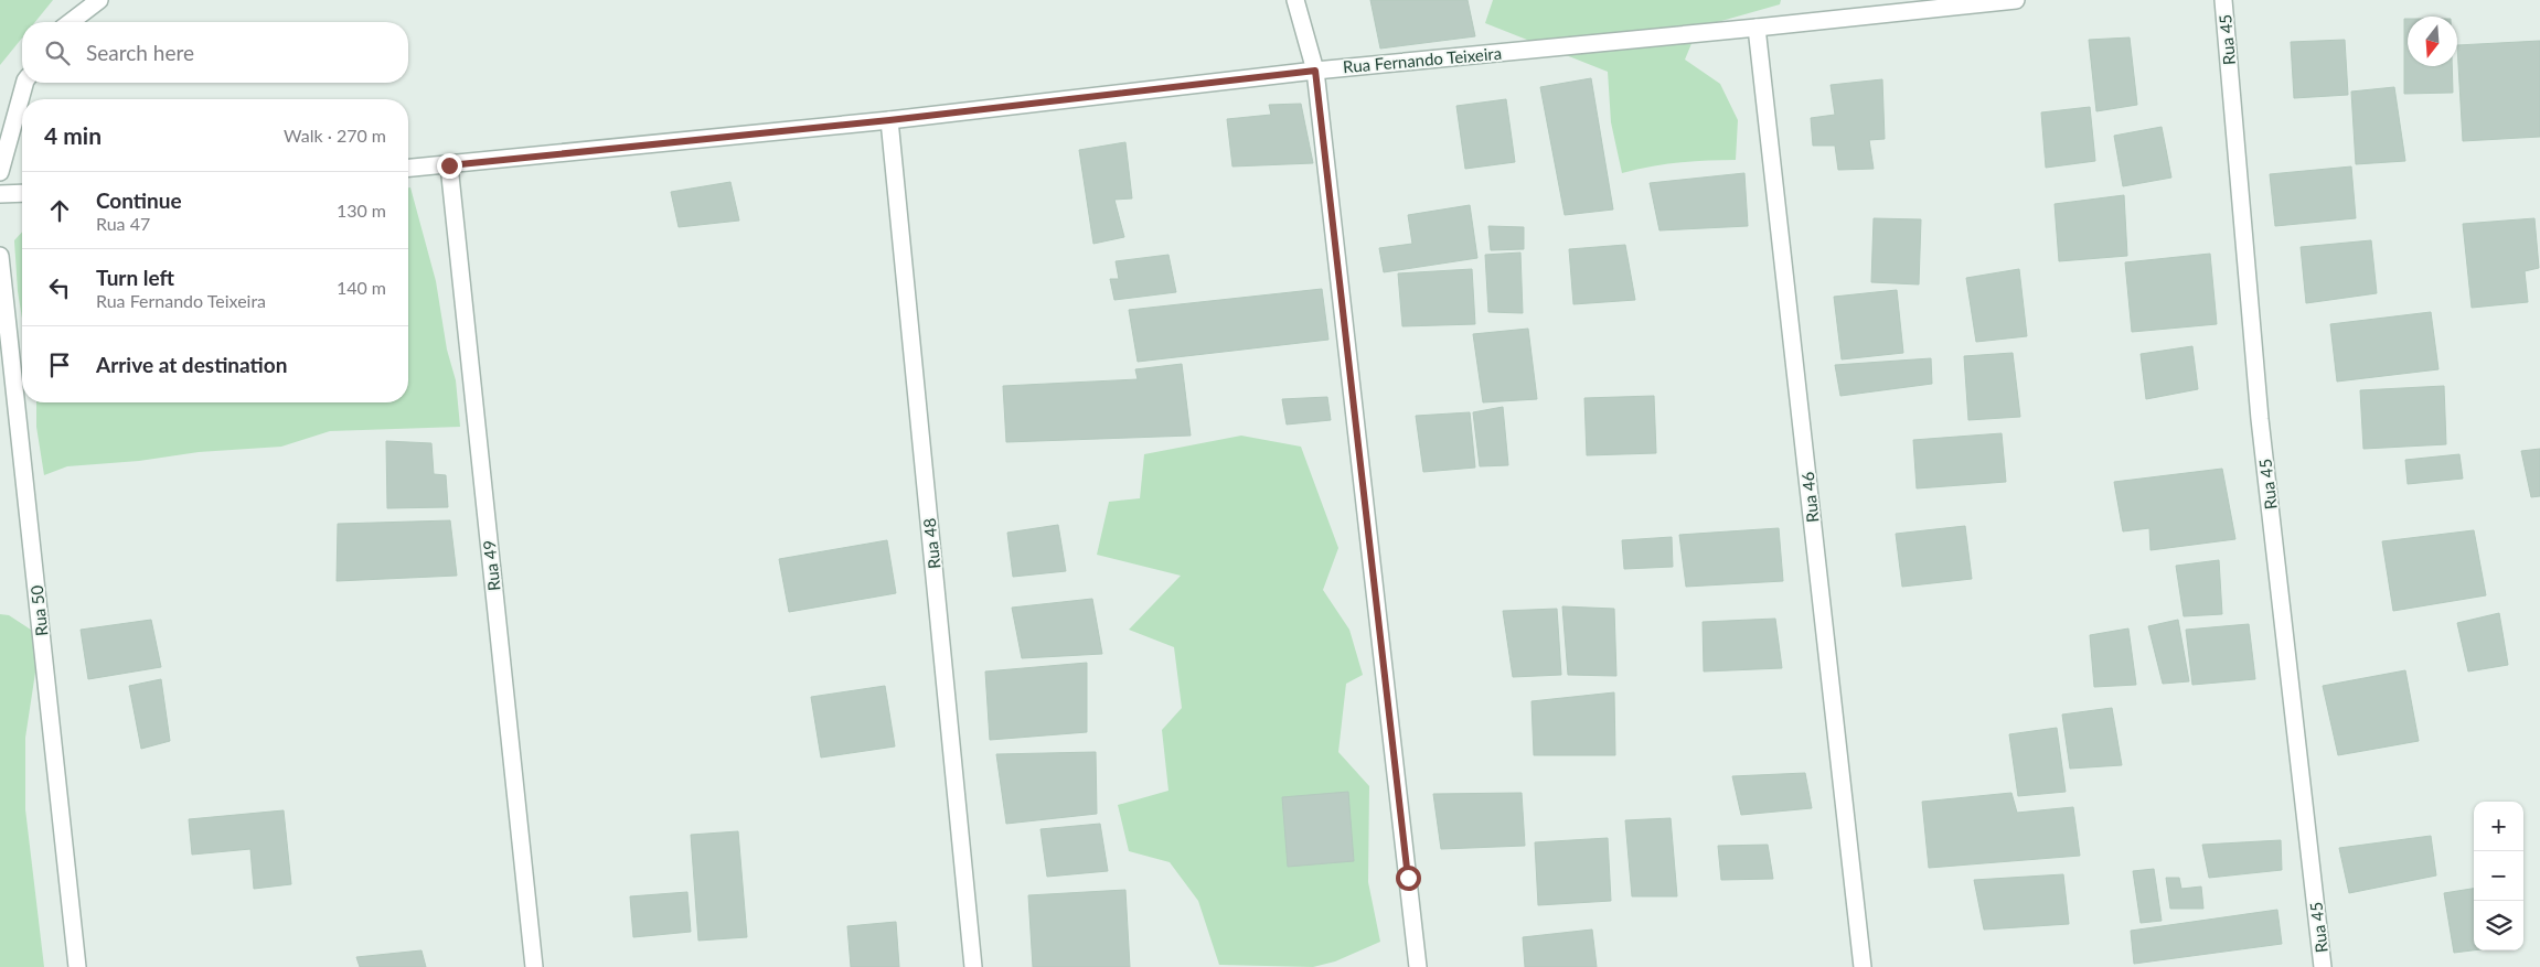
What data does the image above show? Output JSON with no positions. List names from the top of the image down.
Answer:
{
  "streets": {
    "street": [
      "Rua 45",
      "Rua Fernando Teixeira",
      "Rua 46",
      "Rua 48",
      "Rua 49",
      "Rua 50"
    ]
  },
  "crossings": [
    ["Rua Fernando Teixeira", "Rua 46"],
    ["Rua Fernando Teixeira", "Rua 48"],
    ["Rua Fernando Teixeira", "Rua 49"]
  ],
  "north": "bottom",
  "page": {
    "search": "Search here",
    "heading": ["4 min", "Walk · 270 m"],
    "list": [
      ["Continue", "Rua 47", "130 m"],
      ["Turn left", "Rua Fernando Teixeira", "140 m"],
      "Arrive at destination"
    ],
    "map_buttons": ["+", "−"]
  }
}
